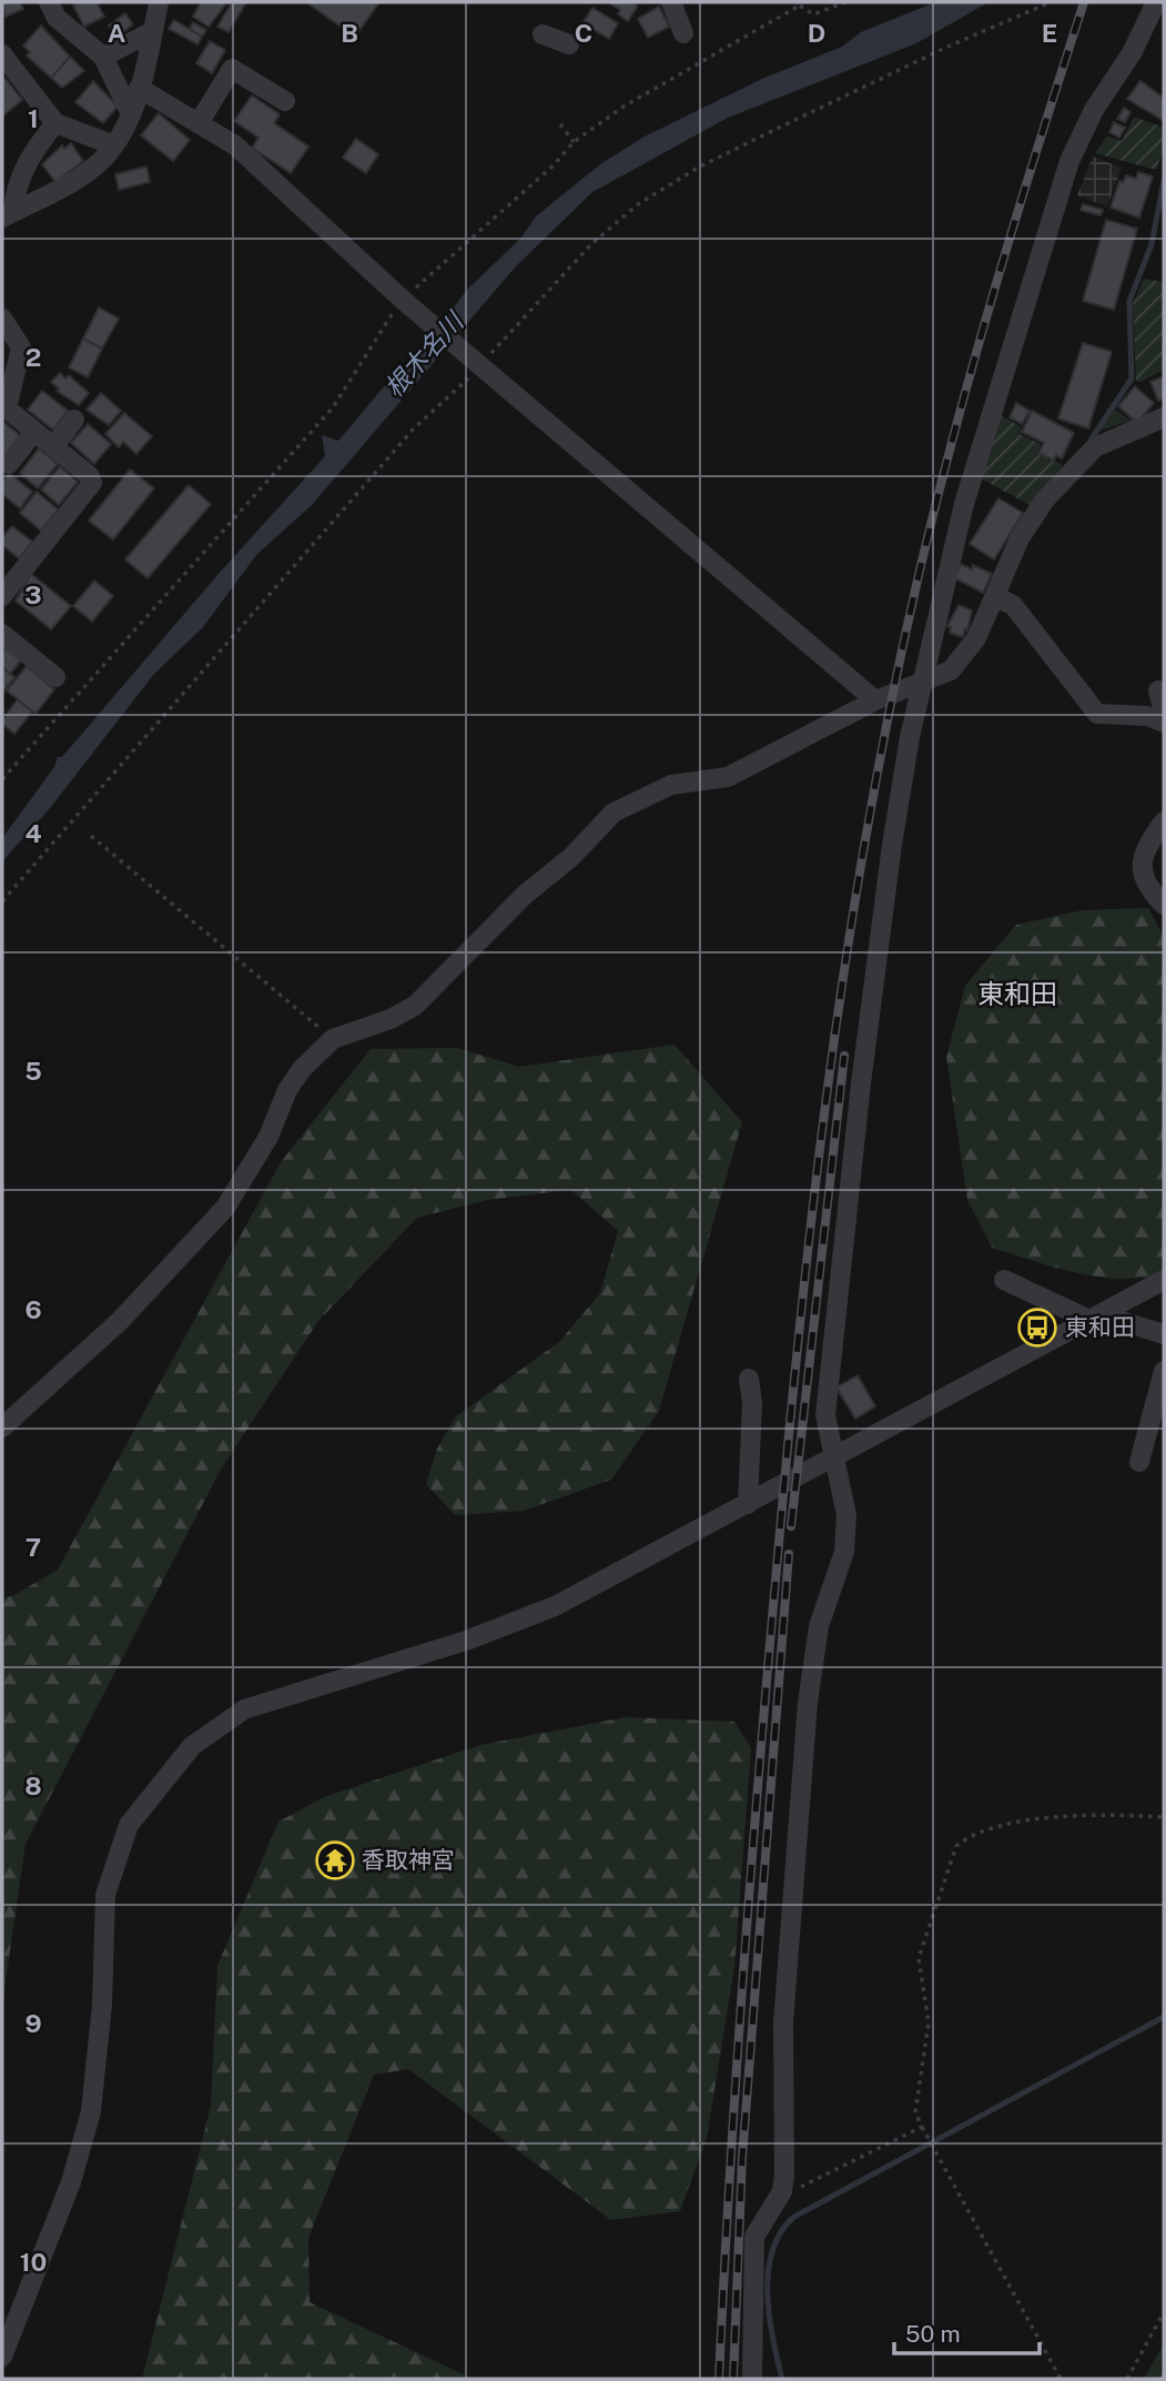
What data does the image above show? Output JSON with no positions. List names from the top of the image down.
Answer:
{
  "districts": ["東和田"],
  "water": ["根木名川"],
  "places": {
    "bus stop": ["東和田"],
    "temple": ["香取神宮"]
  },
  "scale_bar": "50 m",
  "grid": {
    "columns": [
      "A",
      "B",
      "C",
      "D",
      "E"
    ],
    "rows": [
      "1",
      "2",
      "3",
      "4",
      "5",
      "6",
      "7",
      "8",
      "9",
      "10"
    ]
  }
}
